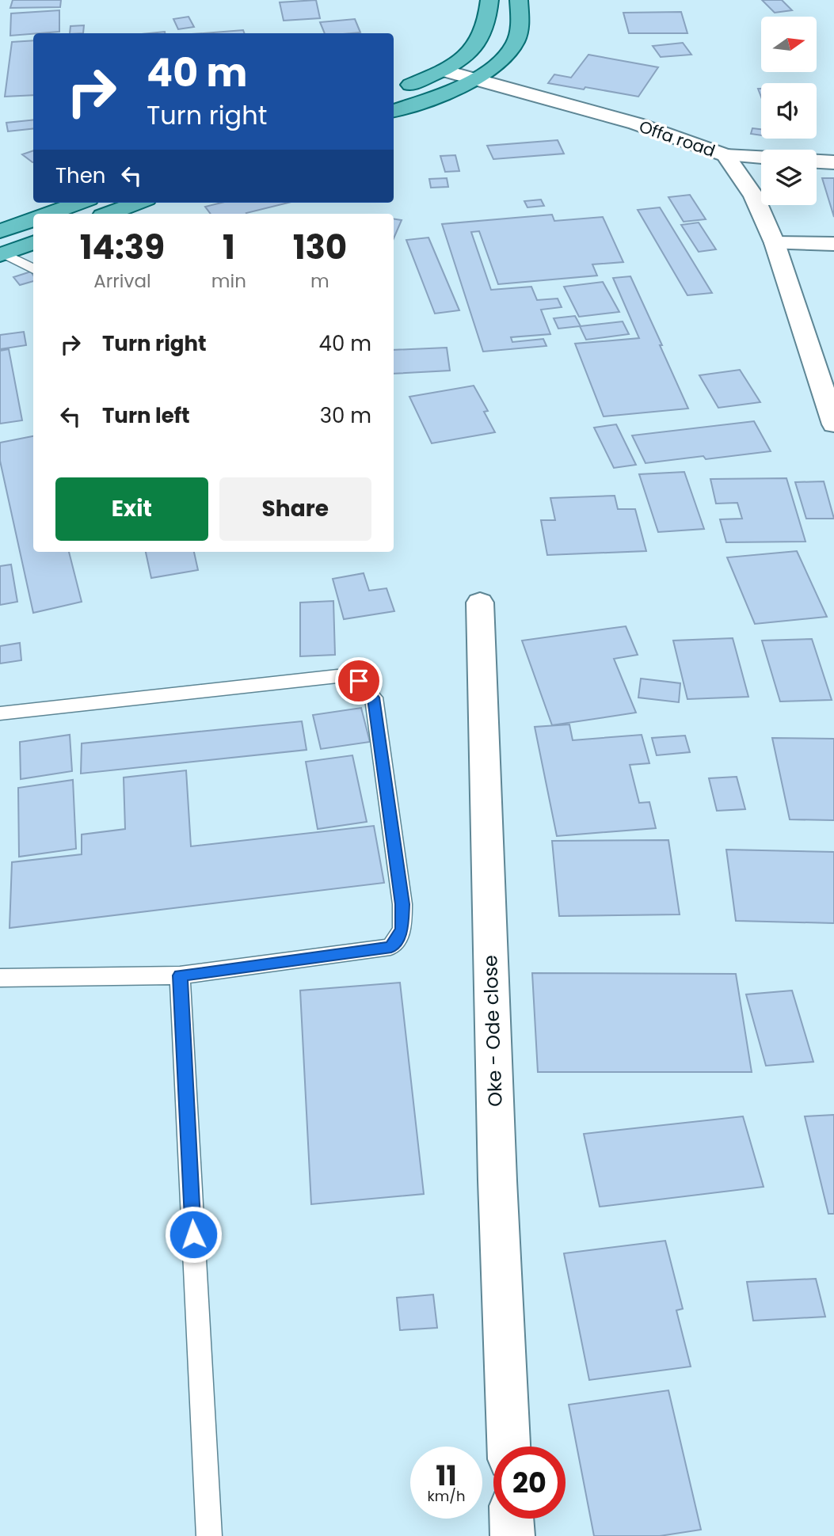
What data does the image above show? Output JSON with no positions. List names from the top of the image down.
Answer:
{
  "streets": {
    "street": ["Offa road", "Oke - Ode close"]
  },
  "north": "right",
  "page": {
    "turn": ["40 m", "Turn right"],
    "then": "Then",
    "eta": [
      "14:39",
      "Arrival",
      "1",
      "min",
      "130",
      "m"
    ],
    "list": [
      {
        "name": "Turn right",
        "value": "40 m"
      },
      {
        "name": "Turn left",
        "value": "30 m"
      }
    ],
    "buttons": ["Exit", "Share"],
    "speed": "11 km/h",
    "limit": "20"
  }
}
